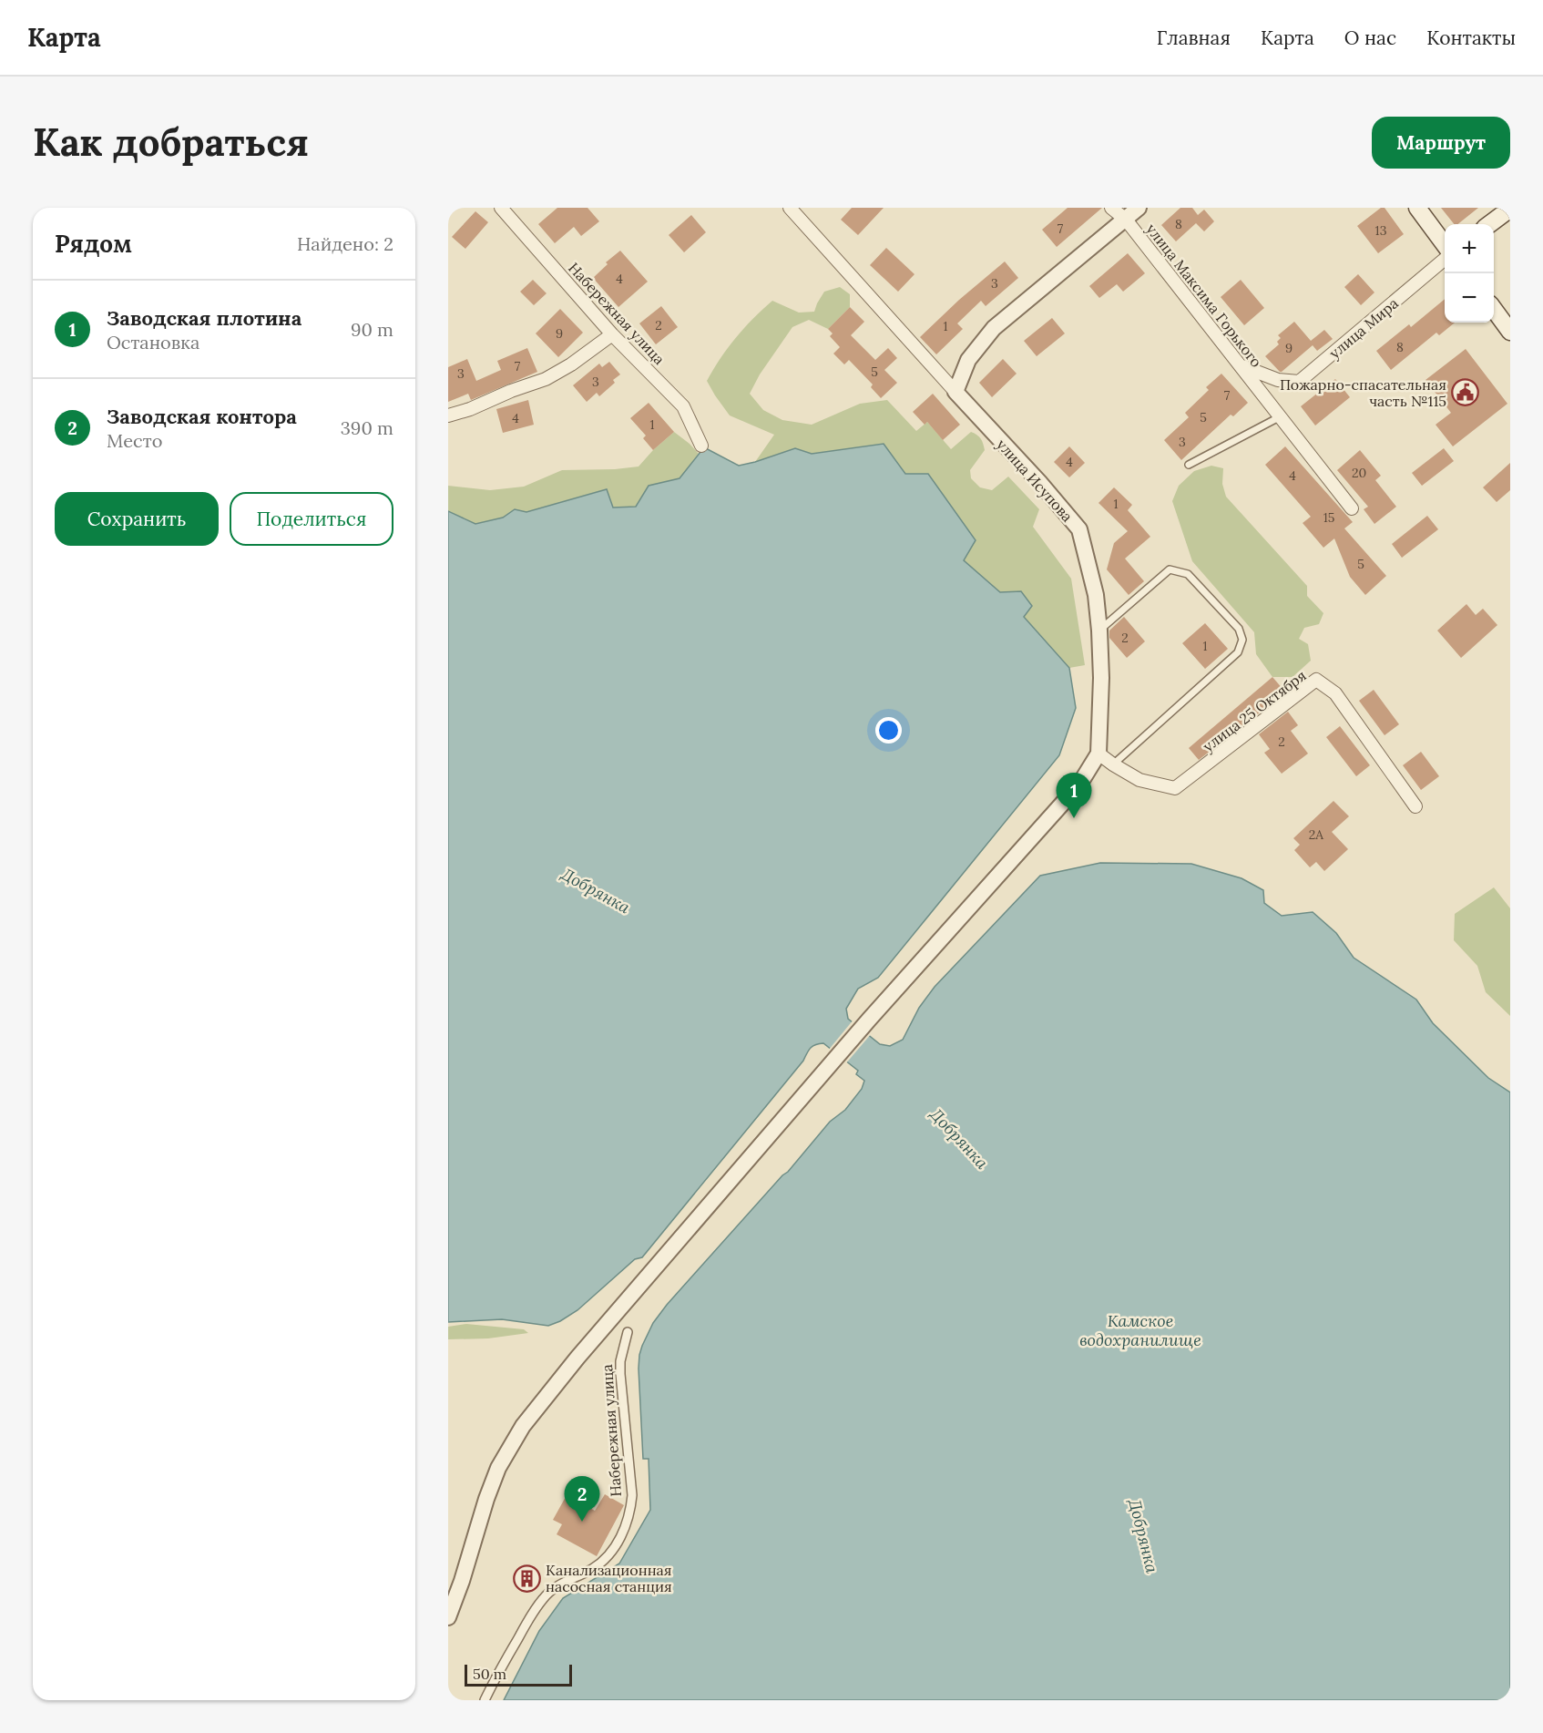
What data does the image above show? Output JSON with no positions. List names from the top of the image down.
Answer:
{
  "streets": {
    "street": [
      "улица Максима Горького",
      "Набережная улица",
      "улица Мира",
      "улица Исупова",
      "улица 25 Октября"
    ]
  },
  "crossings": [
    ["улица Максима Горького", "улица Мира"],
    ["улица Исупова", "улица 25 Октября"]
  ],
  "water": ["Добрянка", "Камское водохранилище"],
  "places": {
    "public building": ["Пожарно-спасательная часть №115"],
    "building": ["Канализационная насосная станция"]
  },
  "house_numbers": [
    "8",
    "7",
    "13",
    "4",
    "3",
    "2",
    "1",
    "9",
    "8",
    "9",
    "7",
    "5",
    "3",
    "3",
    "7",
    "5",
    "4",
    "1",
    "3",
    "4",
    "20",
    "4",
    "1",
    "15",
    "5",
    "2",
    "1",
    "2",
    "2А"
  ],
  "scale_bar": "50 m",
  "page": {
    "header": "Карта",
    "nav": [
      "Главная",
      "Карта",
      "О нас",
      "Контакты"
    ],
    "buttons": [
      "Маршрут",
      ["Сохранить", "Поделиться"]
    ],
    "title": "Как добраться",
    "heading": ["Рядом", "Найдено: 2"],
    "map_buttons": ["+", "−"],
    "list": [
      {
        "mark": "1",
        "name": "Заводская плотина",
        "note": "Остановка",
        "value": "90 m"
      },
      {
        "mark": "2",
        "name": "Заводская контора",
        "note": "Место",
        "value": "390 m"
      }
    ],
    "pins": ["1", "2"],
    "scale": "50 m"
  }
}
